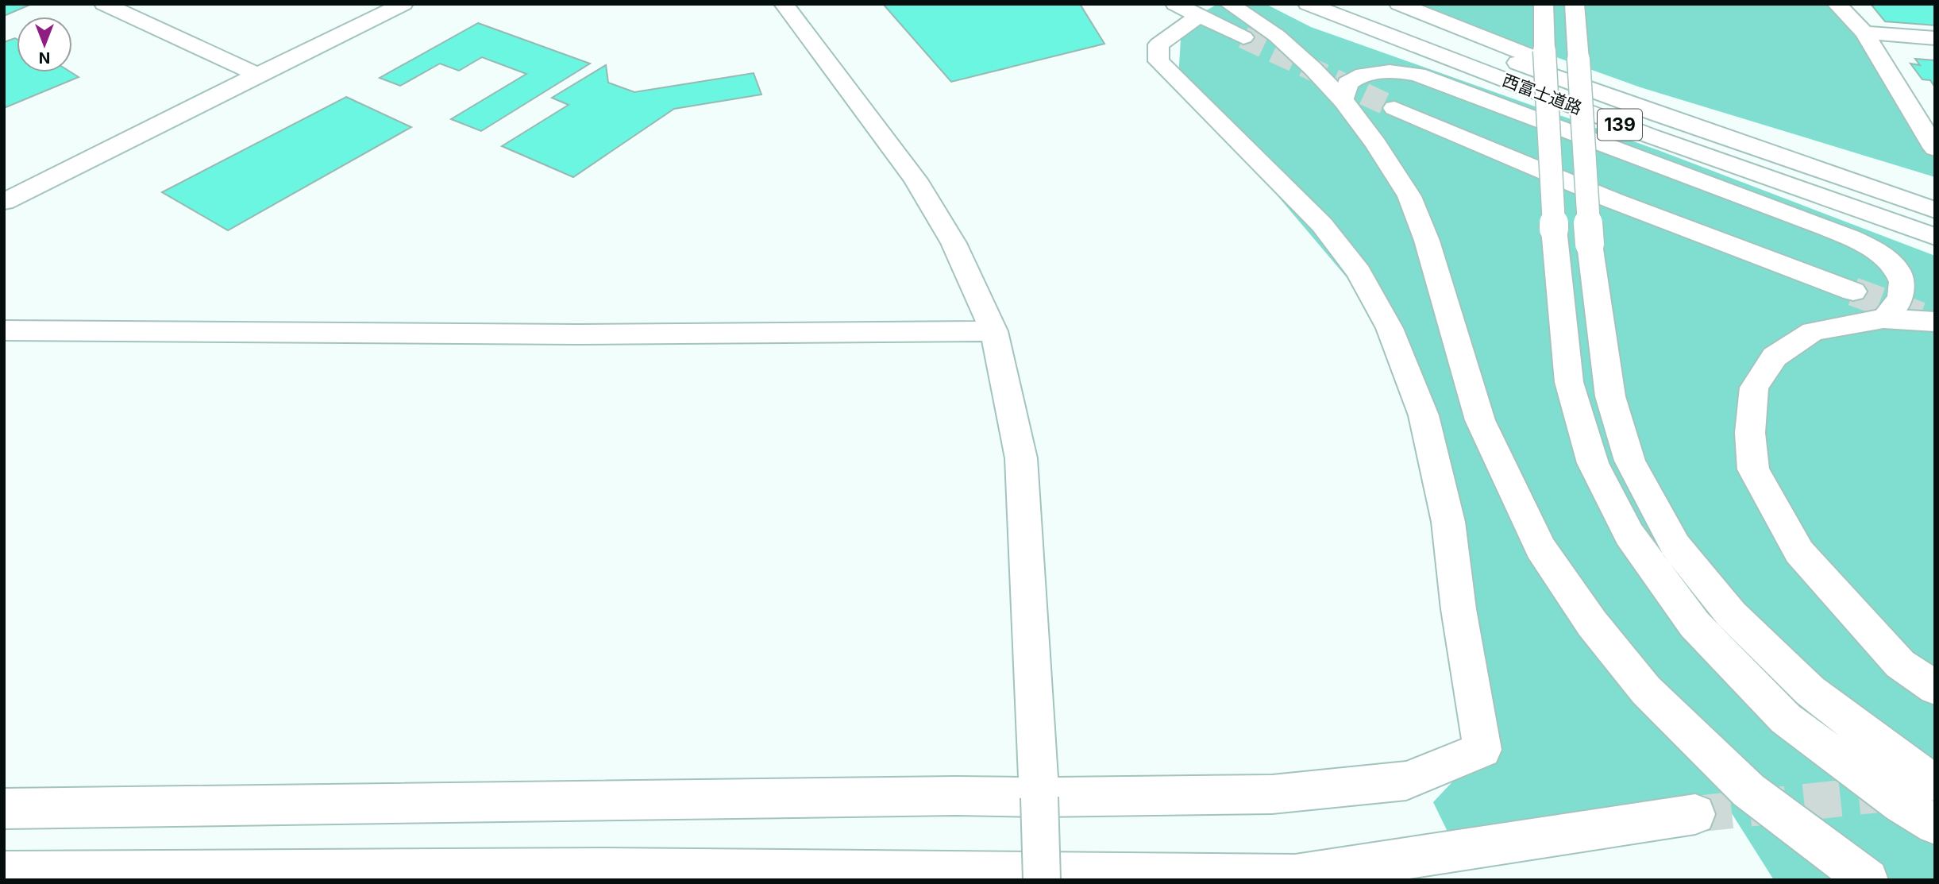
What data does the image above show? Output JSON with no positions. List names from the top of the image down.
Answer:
{
  "streets": {
    "main road": ["西富士道路", "139"]
  },
  "north": "bottom"
}
